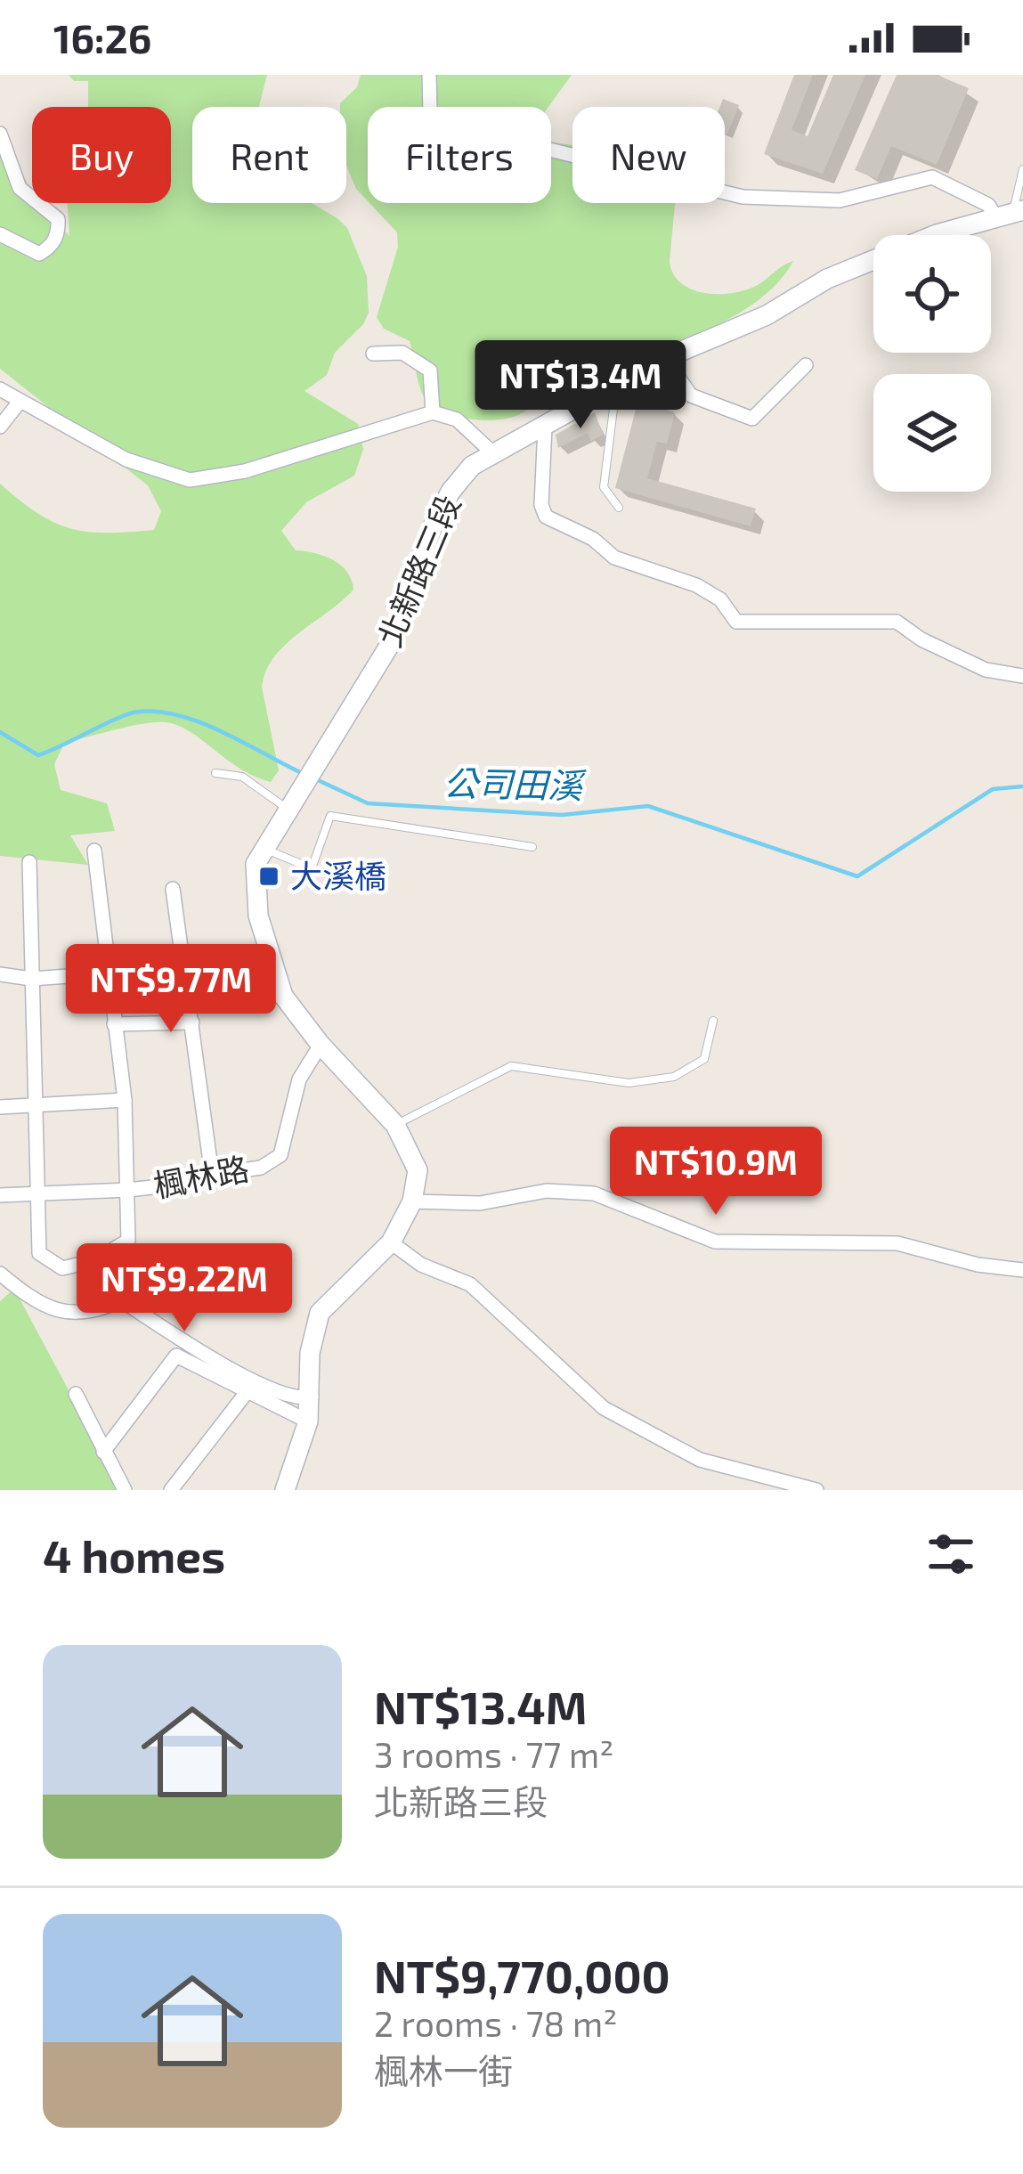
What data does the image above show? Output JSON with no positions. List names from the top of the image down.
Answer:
{
  "streets": {
    "main road": ["北新路三段"],
    "street": ["楓林路"]
  },
  "water": ["公司田溪"],
  "places": {
    "transit": ["大溪橋"]
  },
  "page": {
    "status": "16:26",
    "chip": [
      "Buy",
      "Rent",
      "Filters",
      "New"
    ],
    "price": [
      "NT$13.4M",
      "NT$9.77M",
      "NT$10.9M",
      "NT$9.22M"
    ],
    "heading": "4 homes",
    "list": [
      {
        "name": "NT$13.4M",
        "note": "3 rooms · 77 m² · 北新路三段"
      },
      {
        "name": "NT$9,770,000",
        "note": "2 rooms · 78 m² · 楓林一街"
      }
    ]
  }
}
